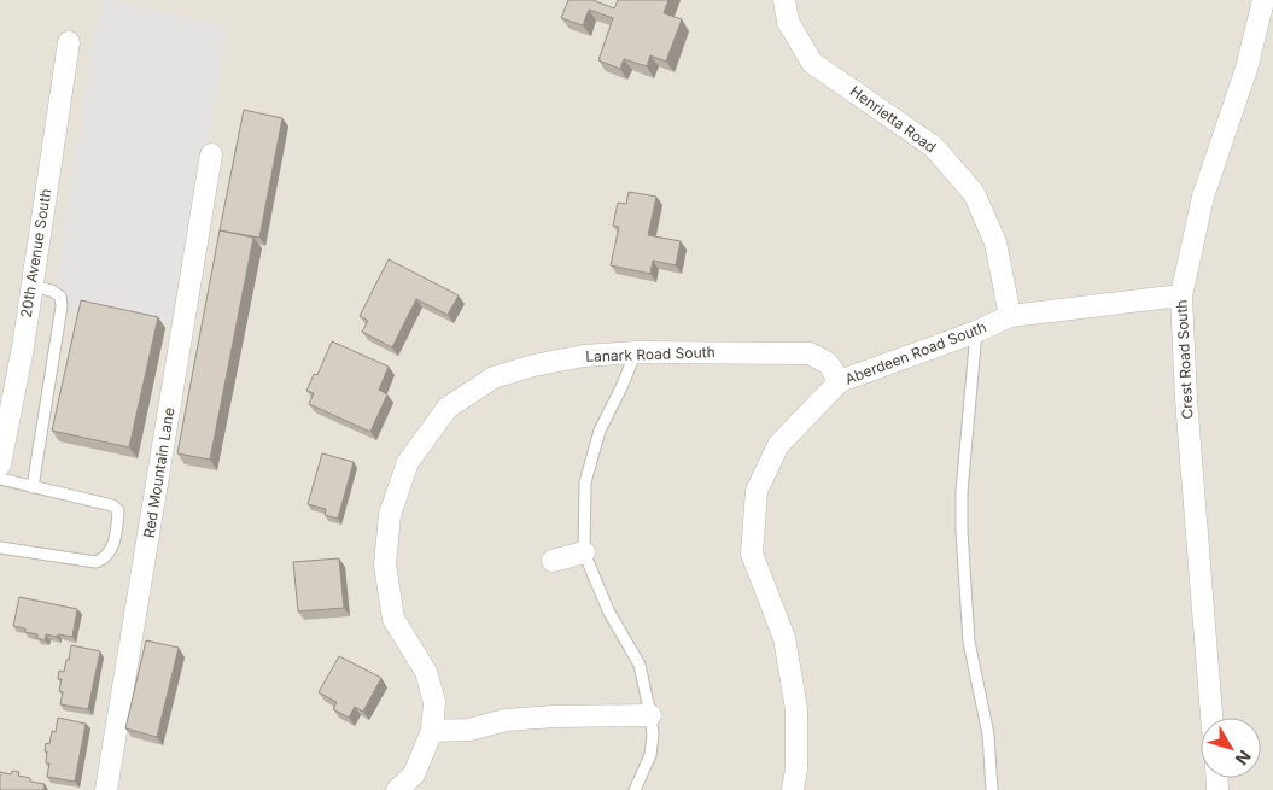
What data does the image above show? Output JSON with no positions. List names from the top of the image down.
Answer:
{
  "streets": {
    "street": [
      "Henrietta Road",
      "20th Avenue South",
      "Aberdeen Road South",
      "Lanark Road South",
      "Crest Road South",
      "Red Mountain Lane"
    ]
  },
  "crossings": [
    ["Henrietta Road", "Aberdeen Road South"],
    ["Aberdeen Road South", "Lanark Road South"],
    ["Aberdeen Road South", "Crest Road South"]
  ],
  "north": "bottom right"
}
